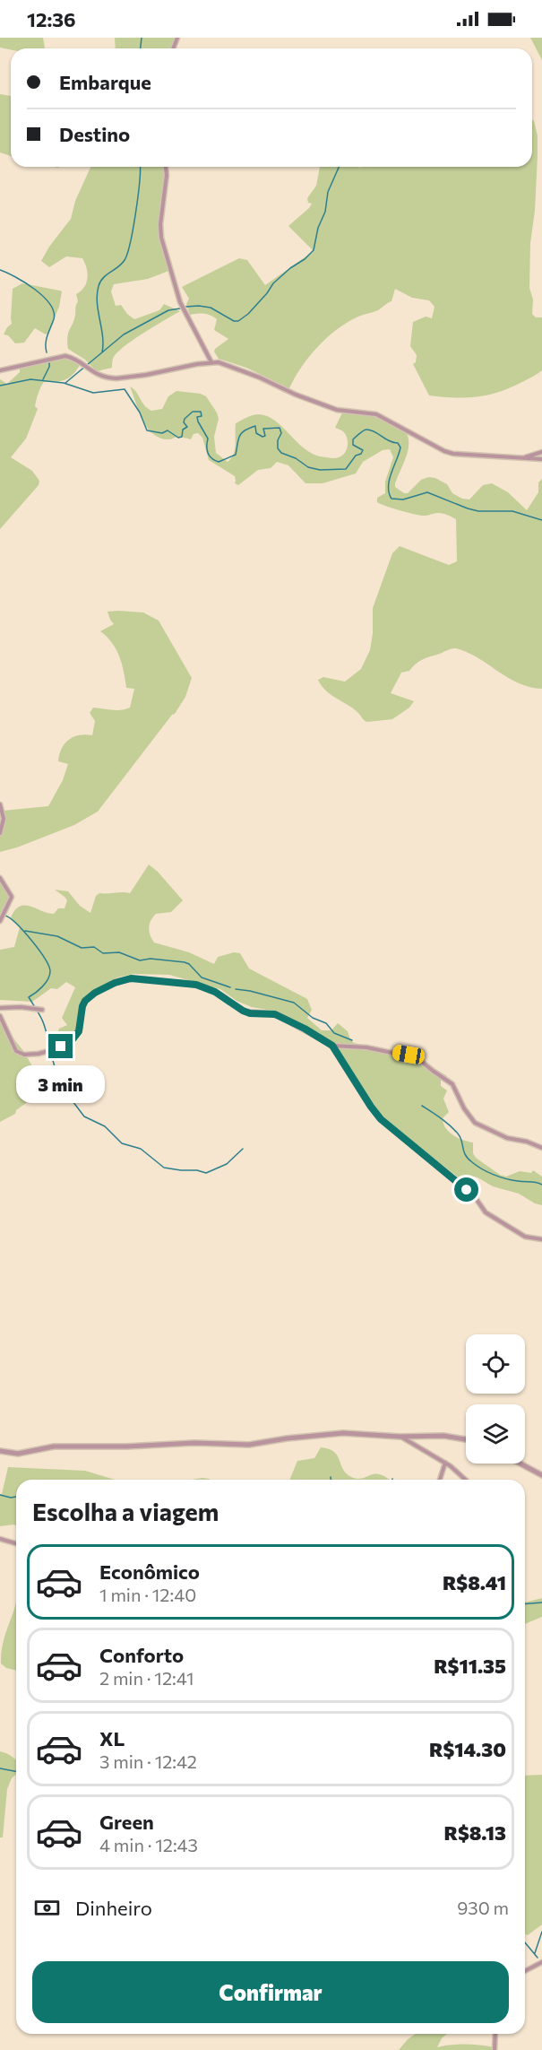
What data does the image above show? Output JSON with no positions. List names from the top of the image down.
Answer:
{
  "page": {
    "status": "12:36",
    "banner": ["Embarque", "Destino"],
    "bubble": "3 min",
    "heading": "Escolha a viagem",
    "list": [
      {
        "name": "Econômico",
        "note": "1 min · 12:40",
        "value": "R$8.41"
      },
      {
        "name": "Conforto",
        "note": "2 min · 12:41",
        "value": "R$11.35"
      },
      {
        "name": "XL",
        "note": "3 min · 12:42",
        "value": "R$14.30"
      },
      {
        "name": "Green",
        "note": "4 min · 12:43",
        "value": "R$8.13"
      }
    ],
    "pay": ["Dinheiro", "930 m"],
    "buttons": "Confirmar"
  }
}
